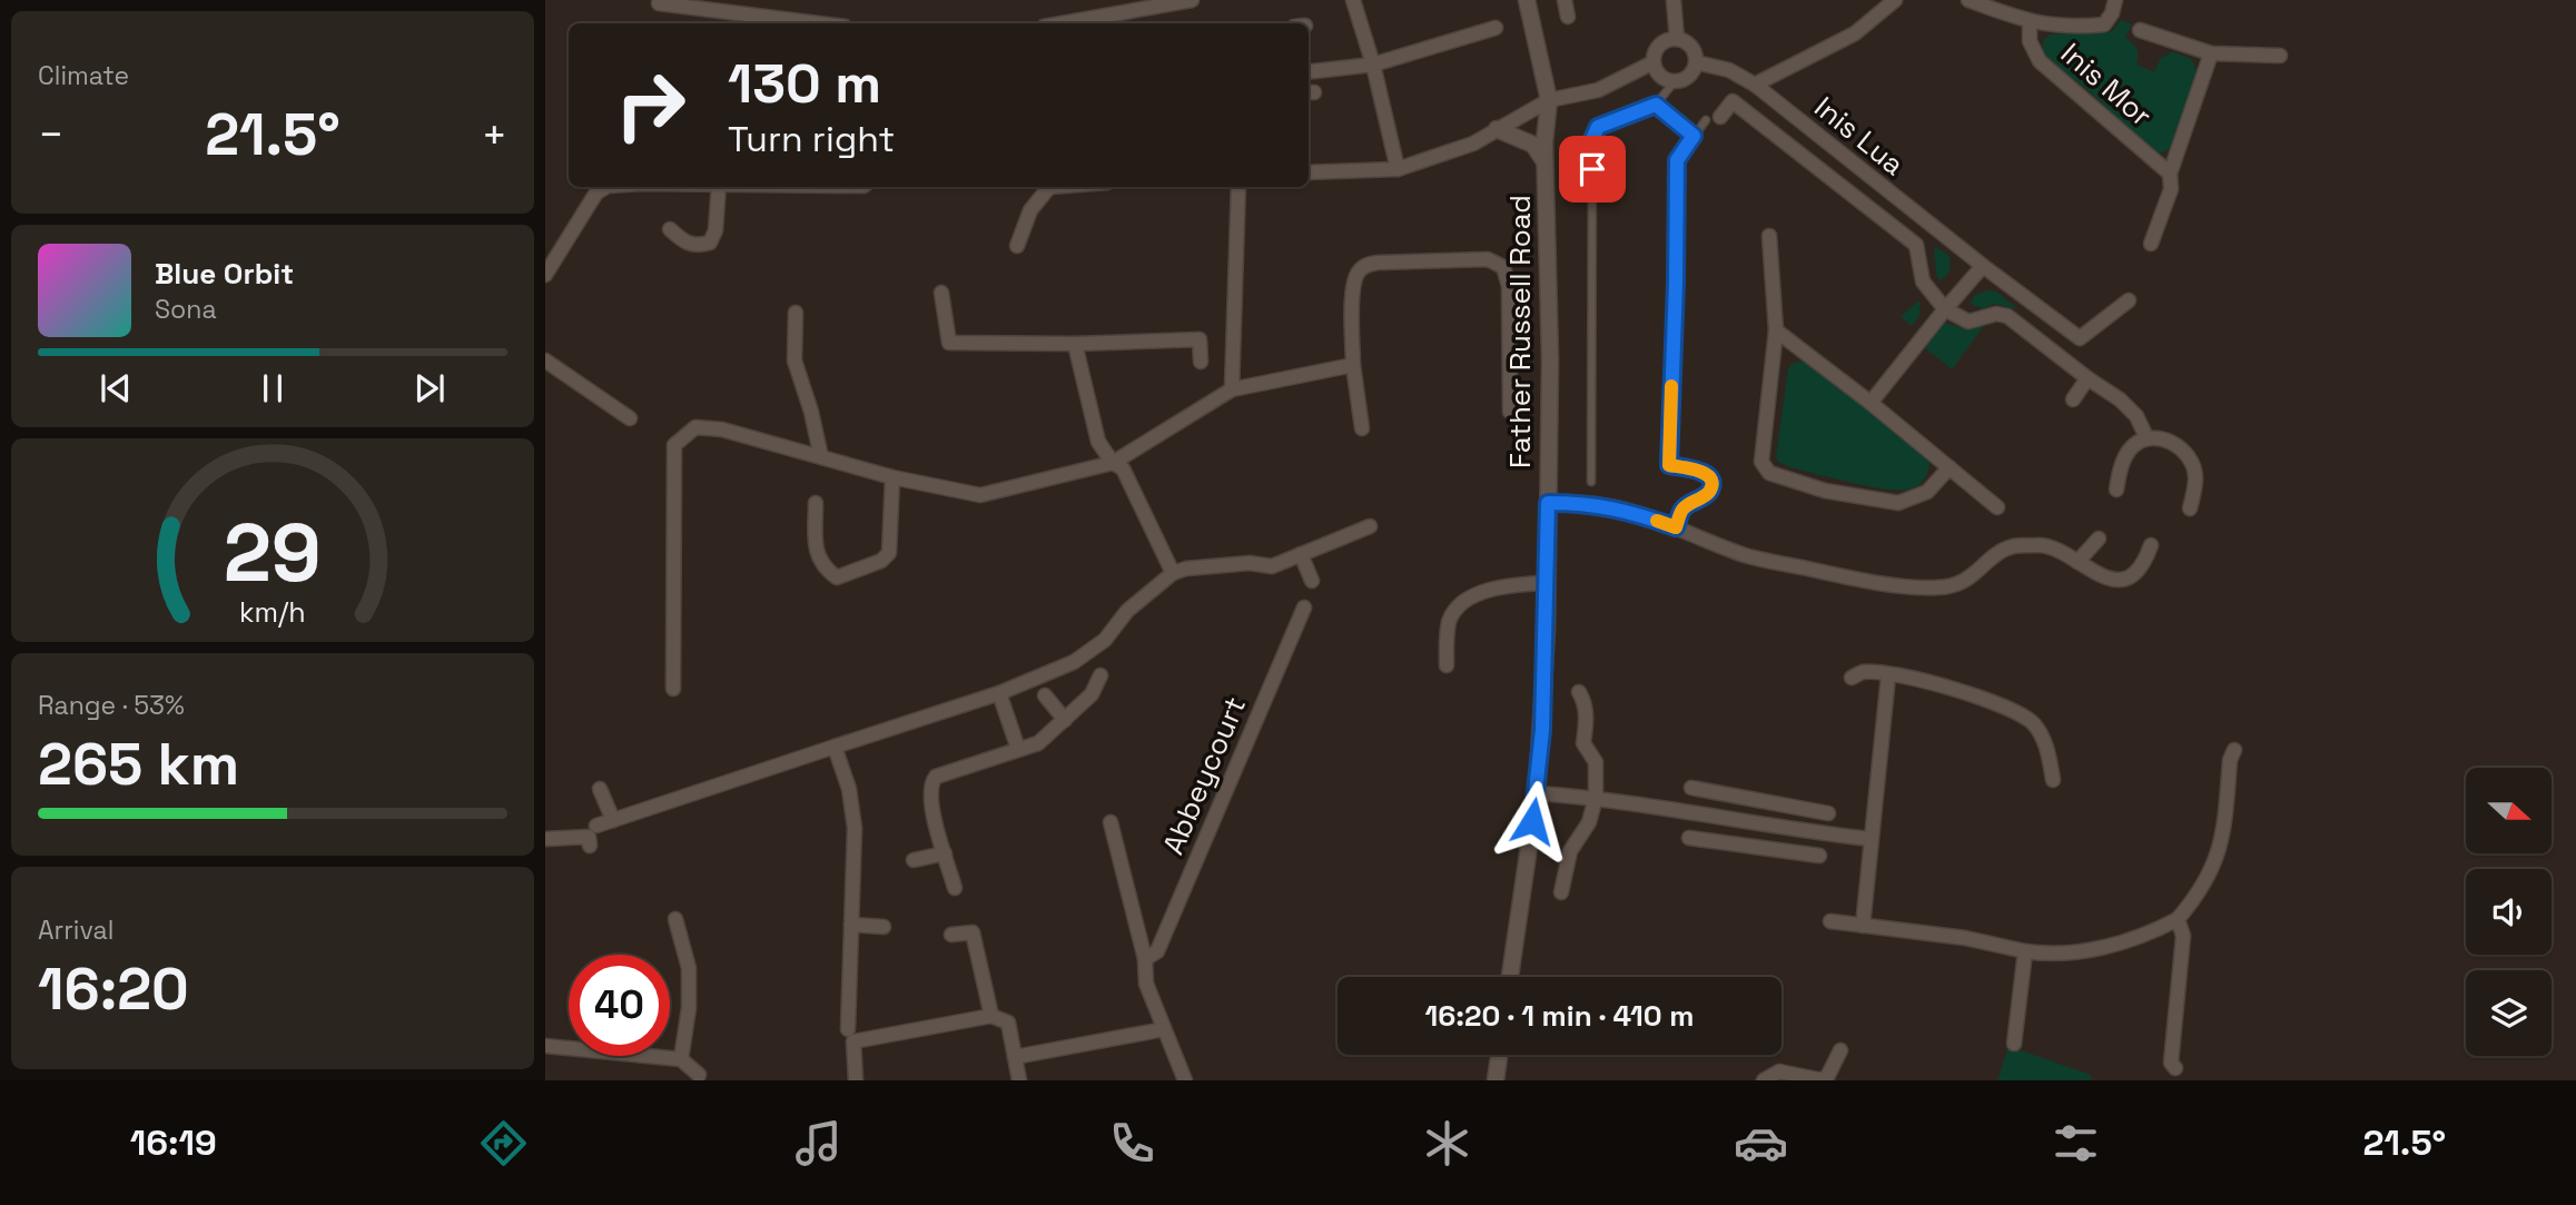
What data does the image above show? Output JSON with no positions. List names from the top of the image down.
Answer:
{
  "streets": {
    "street": [
      "Inis Mor",
      "Inis Lua",
      "Father Russell Road",
      "Abbeycourt"
    ]
  },
  "north": "right",
  "page": {
    "tile": [
      "Climate",
      ["Range · 53%", "265 km"],
      ["Arrival", "16:20"]
    ],
    "turn": ["130 m", "Turn right"],
    "heat": ["−", "21.5°", "+"],
    "song": ["Blue Orbit", "Sona"],
    "limit": "40",
    "trip": "16:20 · 1 min · 410 m",
    "tabs": ["16:19", "21.5°"],
    "gauge": ["29", "km/h"]
  }
}
